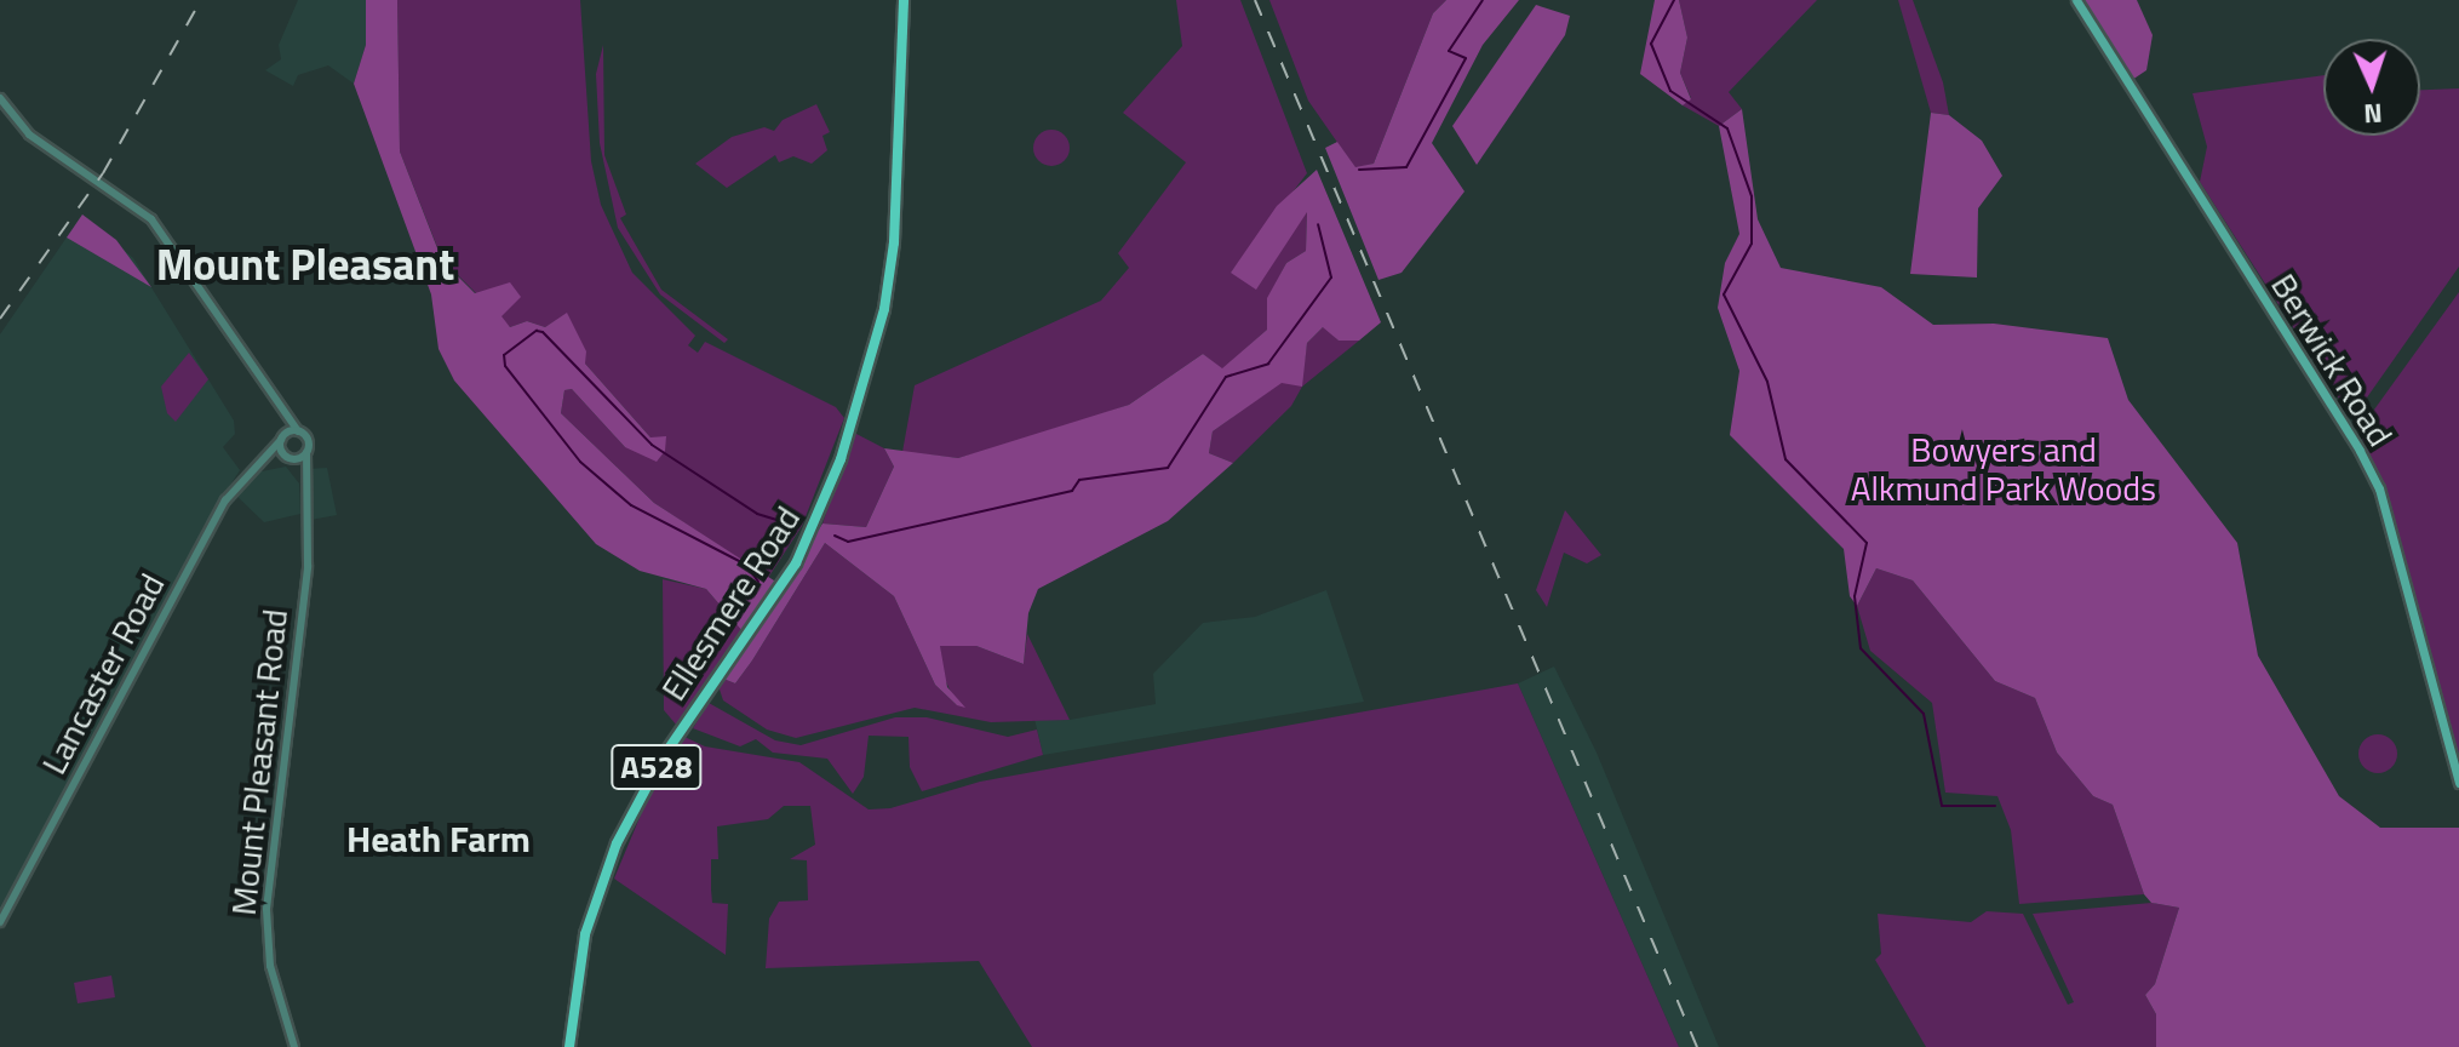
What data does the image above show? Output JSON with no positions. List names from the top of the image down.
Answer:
{
  "streets": {
    "main road": ["Berwick Road", "Ellesmere Road", "A528"],
    "street": ["Lancaster Road", "Mount Pleasant Road"]
  },
  "districts": ["Mount Pleasant", "Heath Farm"],
  "parks": ["Bowyers and Alkmund Park Woods"],
  "north": "bottom"
}
